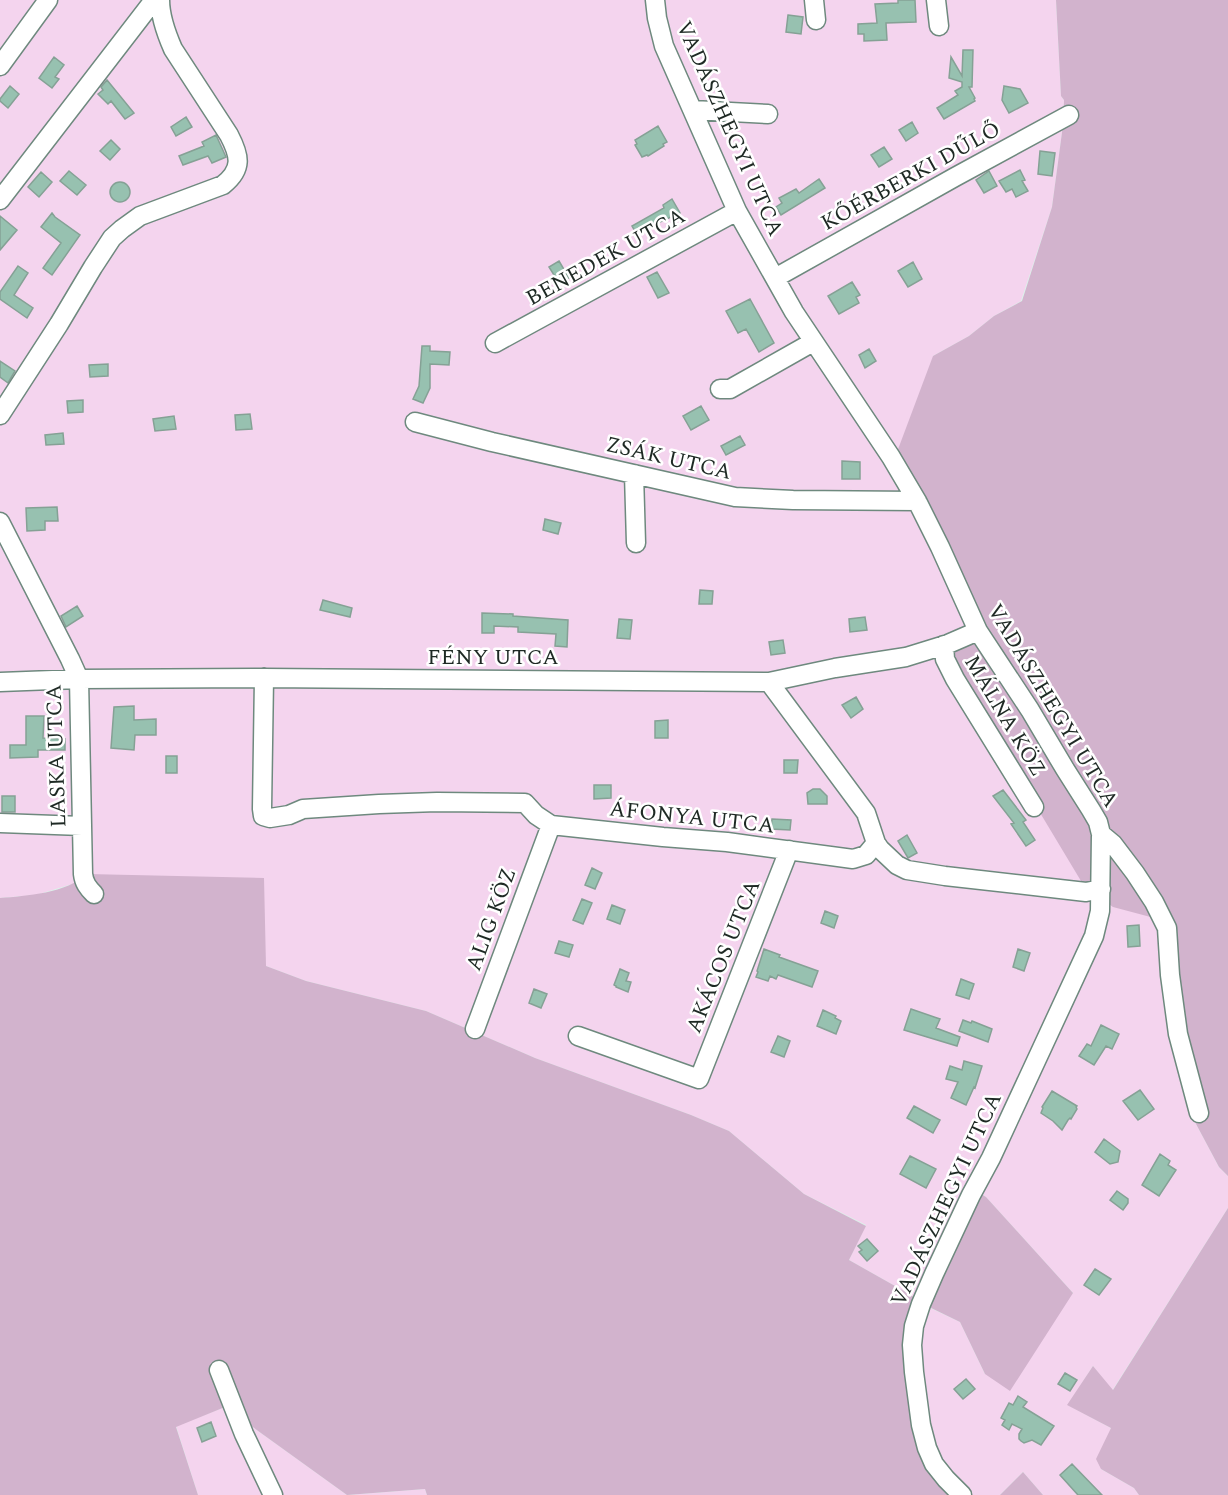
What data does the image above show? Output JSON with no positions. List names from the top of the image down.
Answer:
{
  "streets": {
    "street": [
      "VADÁSZHEGYI UTCA",
      "KŐÉRBERKI DŰLŐ",
      "BENEDEK UTCA",
      "ZSÁK UTCA",
      "FÉNY UTCA",
      "MÁLNA KÖZ",
      "LASKA UTCA",
      "ÁFONYA UTCA",
      "ALIG KÖZ",
      "AKÁCOS UTCA"
    ]
  },
  "crossings": [
    ["VADÁSZHEGYI UTCA", "KŐÉRBERKI DŰLŐ"],
    ["VADÁSZHEGYI UTCA", "BENEDEK UTCA"],
    ["VADÁSZHEGYI UTCA", "ZSÁK UTCA"],
    ["VADÁSZHEGYI UTCA", "FÉNY UTCA"],
    ["FÉNY UTCA", "MÁLNA KÖZ"],
    ["FÉNY UTCA", "LASKA UTCA"],
    ["ÁFONYA UTCA", "ALIG KÖZ"],
    ["ÁFONYA UTCA", "AKÁCOS UTCA"]
  ]
}
